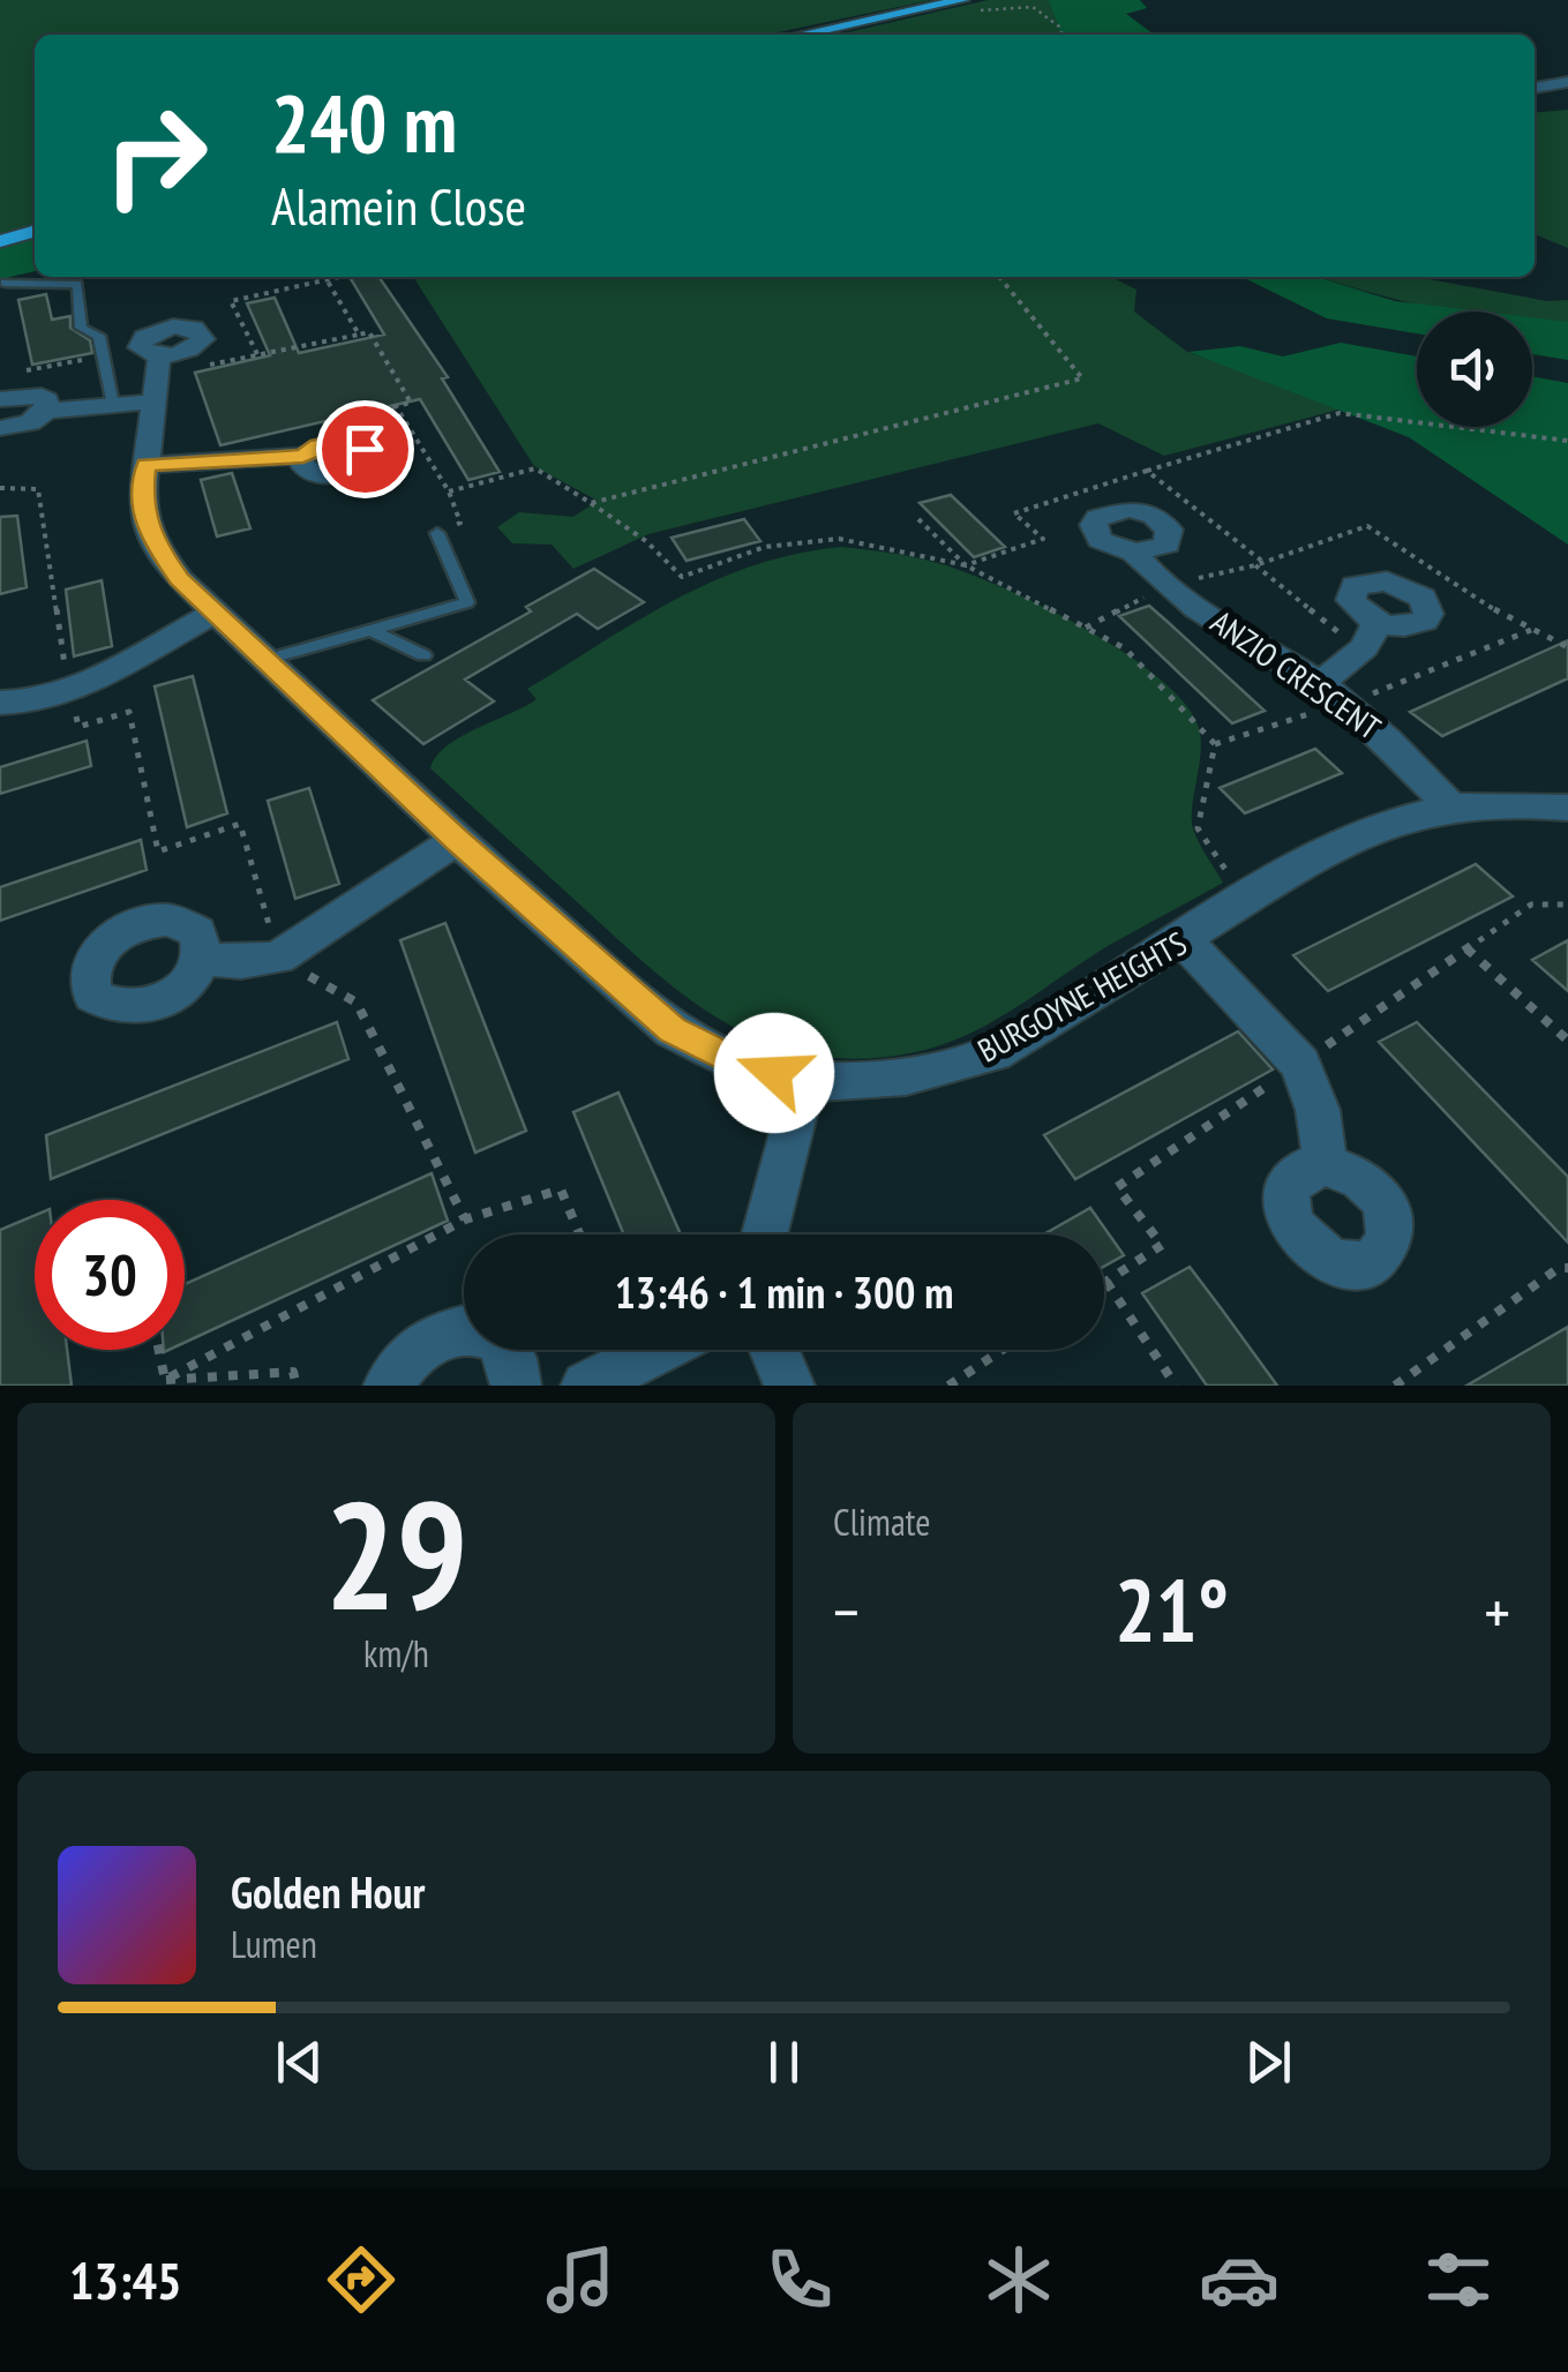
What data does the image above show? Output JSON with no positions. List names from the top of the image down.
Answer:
{
  "streets": {
    "street": ["ANZIO CRESCENT", "BURGOYNE HEIGHTS"]
  },
  "crossings": [
    ["ANZIO CRESCENT", "BURGOYNE HEIGHTS"]
  ],
  "page": {
    "turn": ["240 m", "Alamein Close"],
    "limit": "30",
    "trip": "13:46 · 1 min · 300 m",
    "tile": [
      ["29", "km/h"],
      "Climate"
    ],
    "heat": ["−", "21°", "+"],
    "song": ["Golden Hour", "Lumen"],
    "tabs": "13:45"
  }
}
